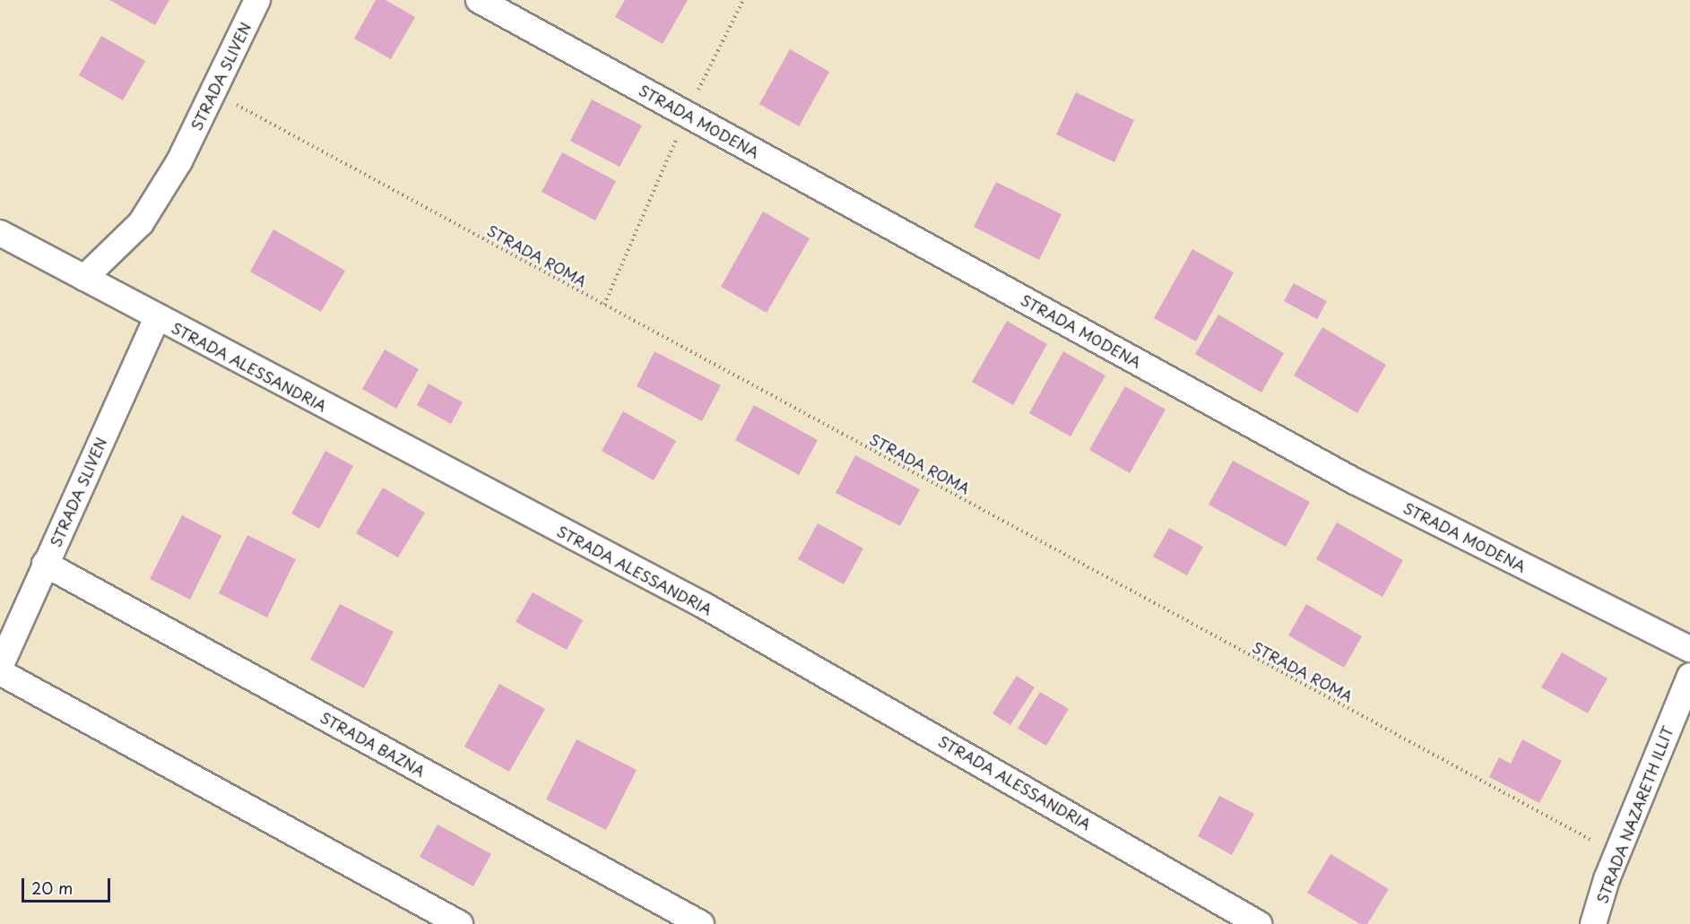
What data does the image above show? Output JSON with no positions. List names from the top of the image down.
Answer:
{
  "streets": {
    "street": [
      "STRADA SLIVEN",
      "STRADA MODENA",
      "STRADA ALESSANDRIA",
      "STRADA BAZNA",
      "STRADA NAZARETH ILLIT"
    ],
    "path": ["STRADA ROMA"]
  },
  "crossings": [
    ["STRADA SLIVEN", "STRADA ROMA"],
    ["STRADA SLIVEN", "STRADA ALESSANDRIA"],
    ["STRADA SLIVEN", "STRADA BAZNA"],
    ["STRADA ROMA", "STRADA NAZARETH ILLIT"]
  ],
  "scale_bar": "20 m"
}
